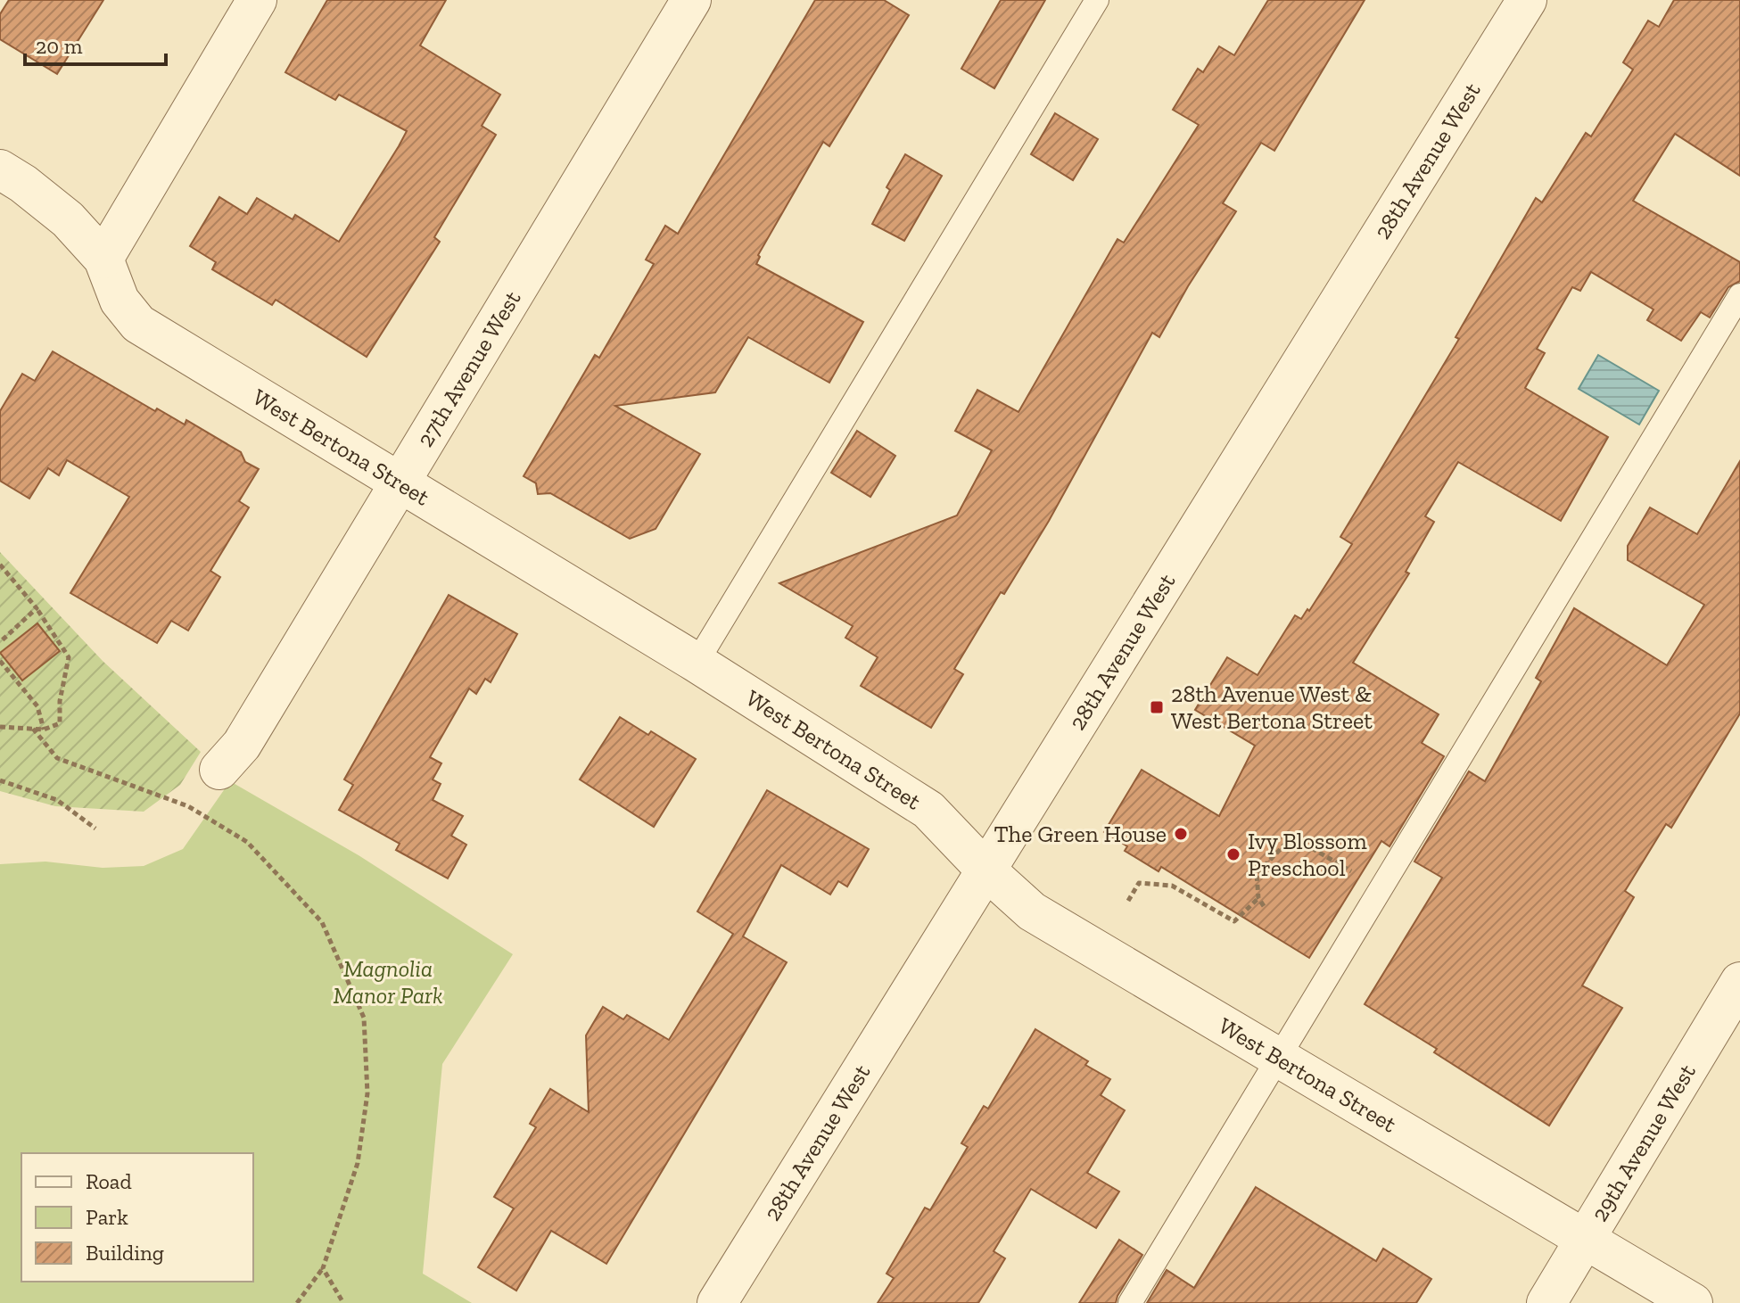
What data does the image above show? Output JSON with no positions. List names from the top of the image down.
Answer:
{
  "streets": {
    "street": [
      "28th Avenue West",
      "27th Avenue West",
      "West Bertona Street",
      "29th Avenue West"
    ]
  },
  "crossings": [
    ["28th Avenue West", "West Bertona Street"],
    ["27th Avenue West", "West Bertona Street"],
    ["West Bertona Street", "29th Avenue West"]
  ],
  "parks": ["Magnolia Manor Park"],
  "places": {
    "transit": ["28th Avenue West & West Bertona Street"],
    "other": ["The Green House", "Ivy Blossom Preschool"]
  },
  "legend": ["Road", "Park", "Building"],
  "scale_bar": "20 m"
}
